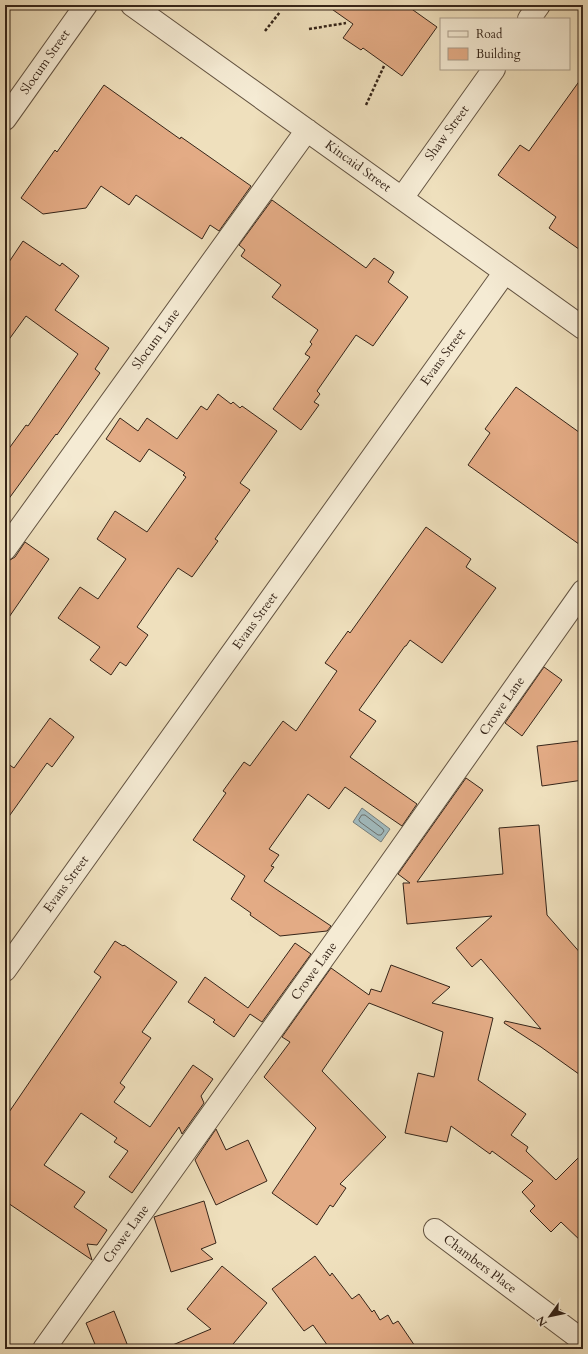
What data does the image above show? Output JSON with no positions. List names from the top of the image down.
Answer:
{
  "streets": {
    "street": [
      "Slocum Street",
      "Shaw Street",
      "Kincaid Street",
      "Slocum Lane",
      "Evans Street",
      "Crowe Lane",
      "Chambers Place"
    ]
  },
  "crossings": [
    ["Shaw Street", "Kincaid Street"],
    ["Kincaid Street", "Slocum Lane"],
    ["Kincaid Street", "Evans Street"]
  ],
  "legend": ["Road", "Building"],
  "north": "bottom left"
}
